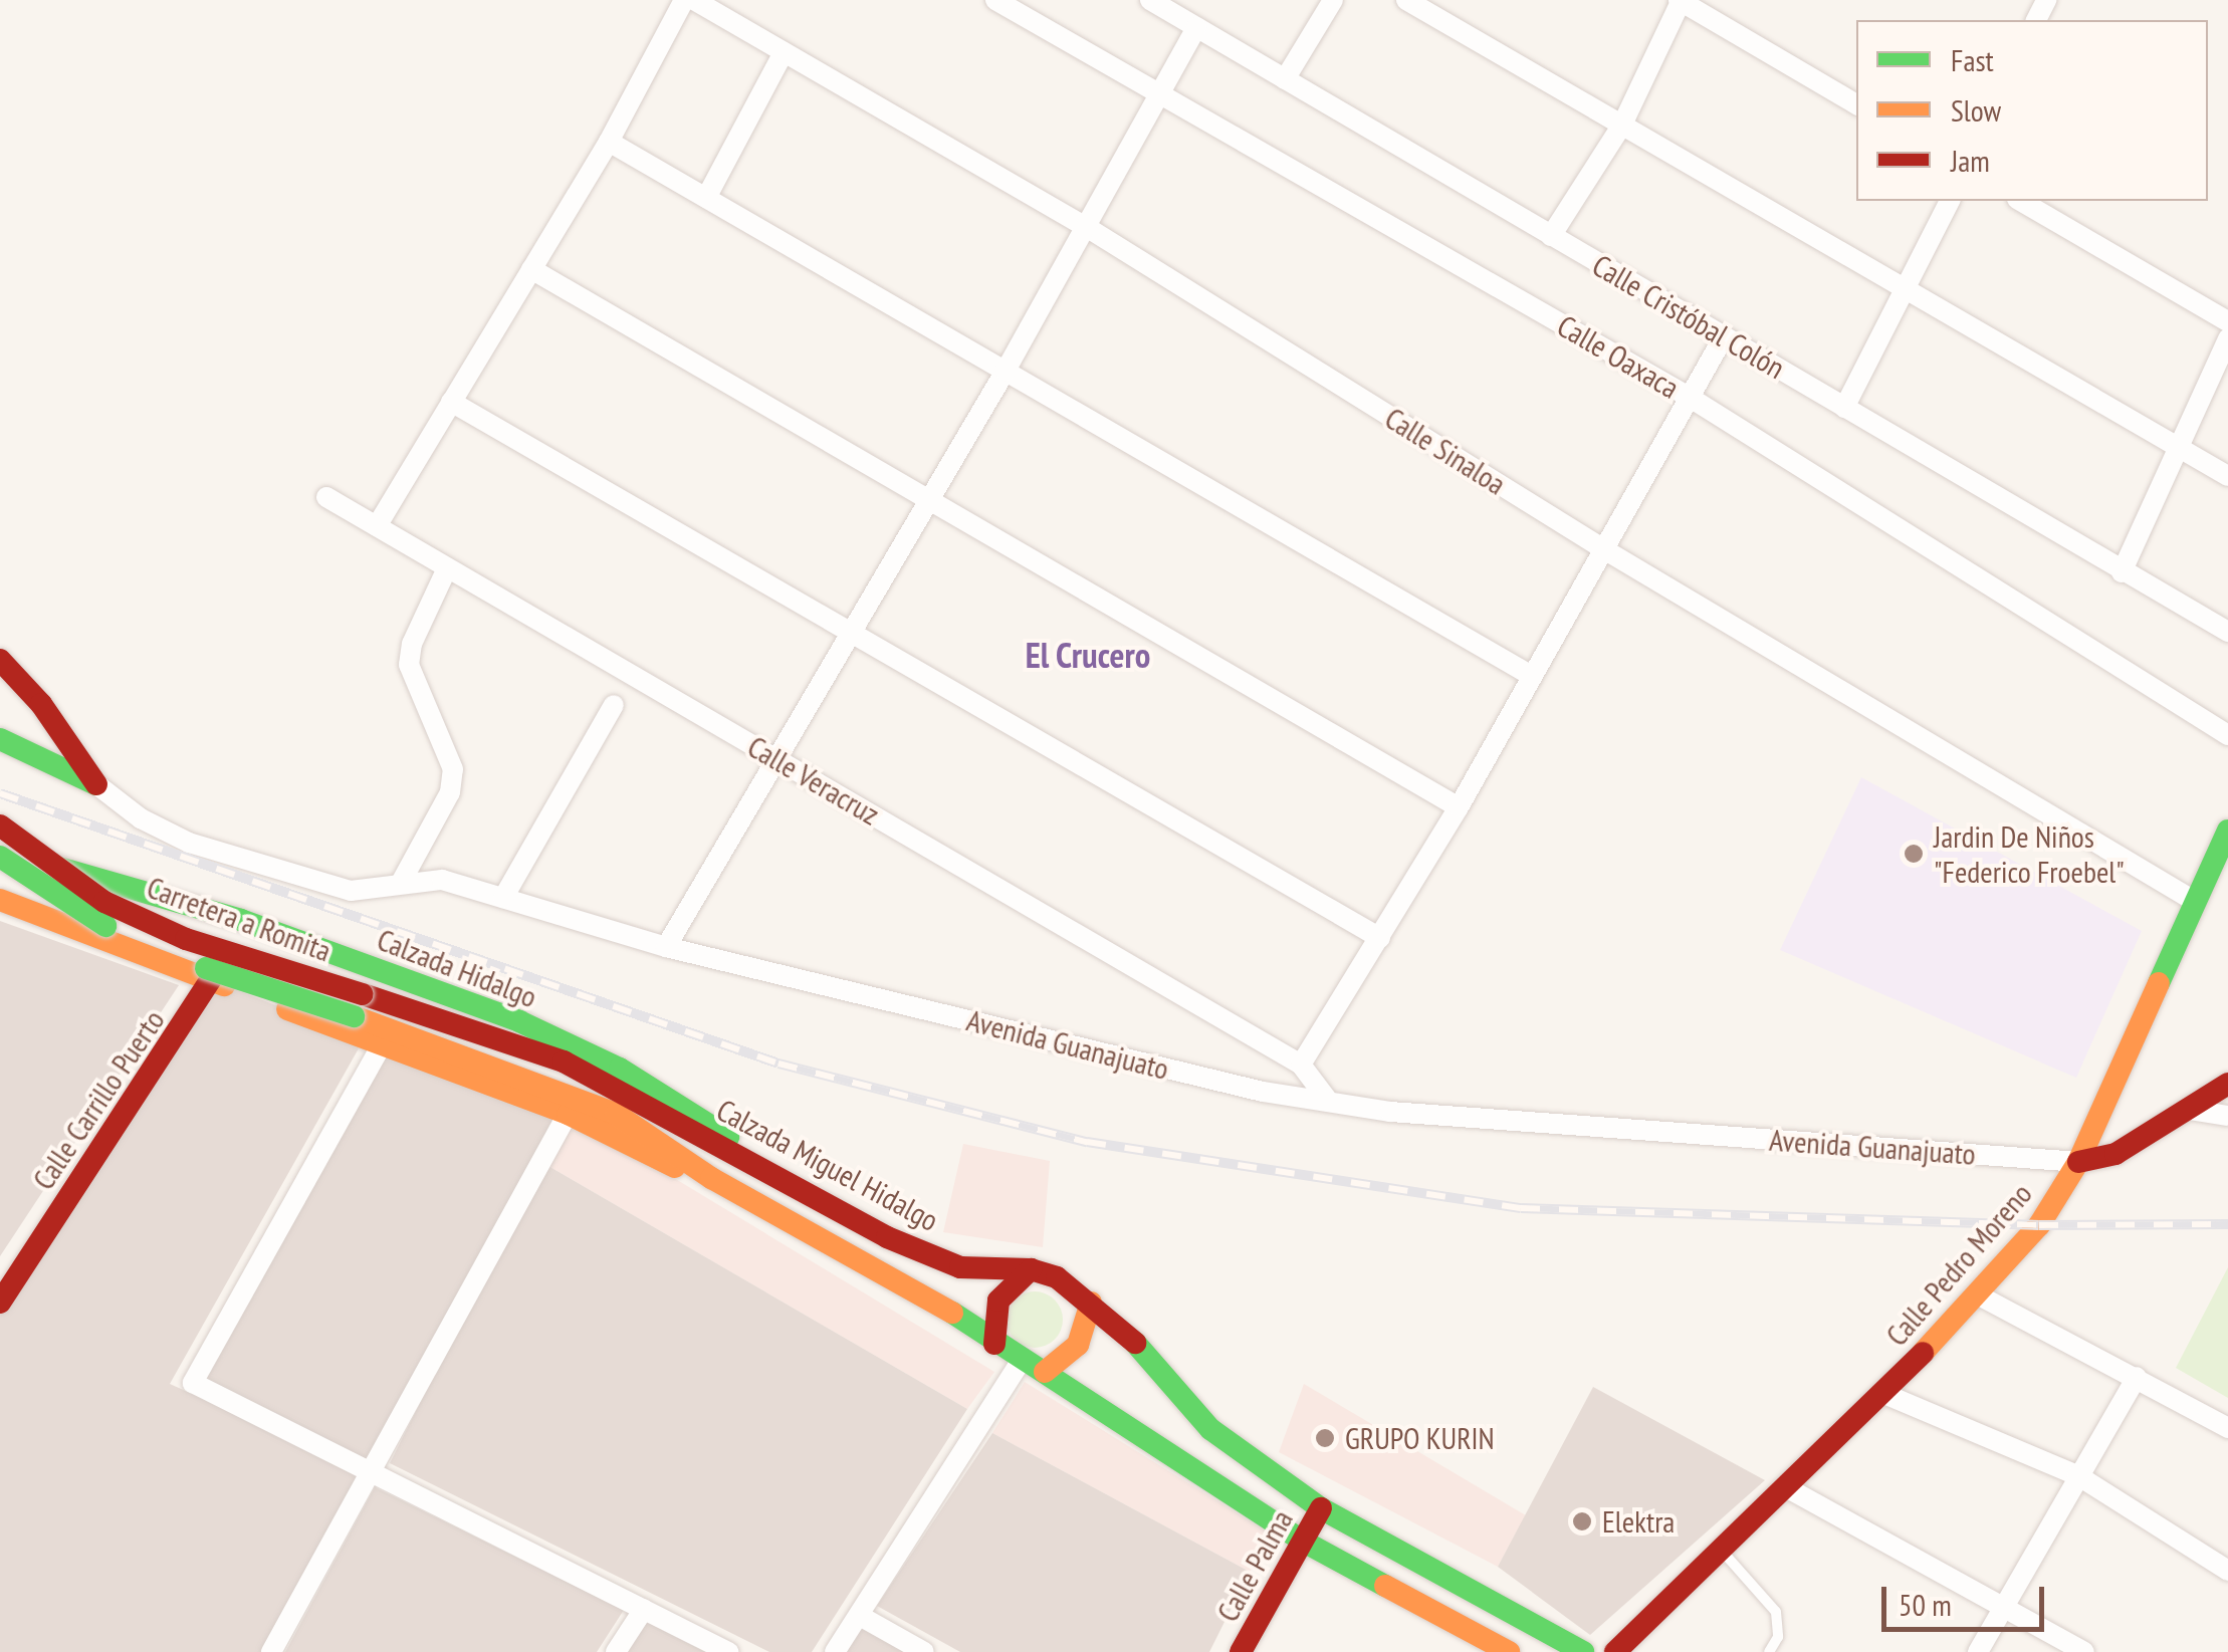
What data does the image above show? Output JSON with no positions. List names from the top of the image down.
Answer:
{
  "streets": {
    "main road": [
      "Carretera a Romita",
      "Calzada Hidalgo",
      "Calle Carrillo Puerto",
      "Calzada Miguel Hidalgo",
      "Calle Pedro Moreno",
      "Calle Palma"
    ],
    "street": [
      "Calle Cristóbal Colón",
      "Calle Oaxaca",
      "Calle Sinaloa",
      "Calle Veracruz",
      "Avenida Guanajuato"
    ]
  },
  "crossings": [
    ["Calle Sinaloa", "Calle Pedro Moreno"],
    ["Carretera a Romita", "Calzada Hidalgo"],
    ["Carretera a Romita", "Calzada Miguel Hidalgo"],
    ["Calzada Hidalgo", "Calle Carrillo Puerto"],
    ["Calzada Hidalgo", "Calzada Miguel Hidalgo"],
    ["Avenida Guanajuato", "Calle Pedro Moreno"],
    ["Calzada Miguel Hidalgo", "Calle Palma"]
  ],
  "districts": ["El Crucero"],
  "places": ["Jardin De Niños \"Federico Froebel\"", "GRUPO KURIN", "Elektra"],
  "legend": ["Fast", "Slow", "Jam"],
  "scale_bar": "50 m"
}
